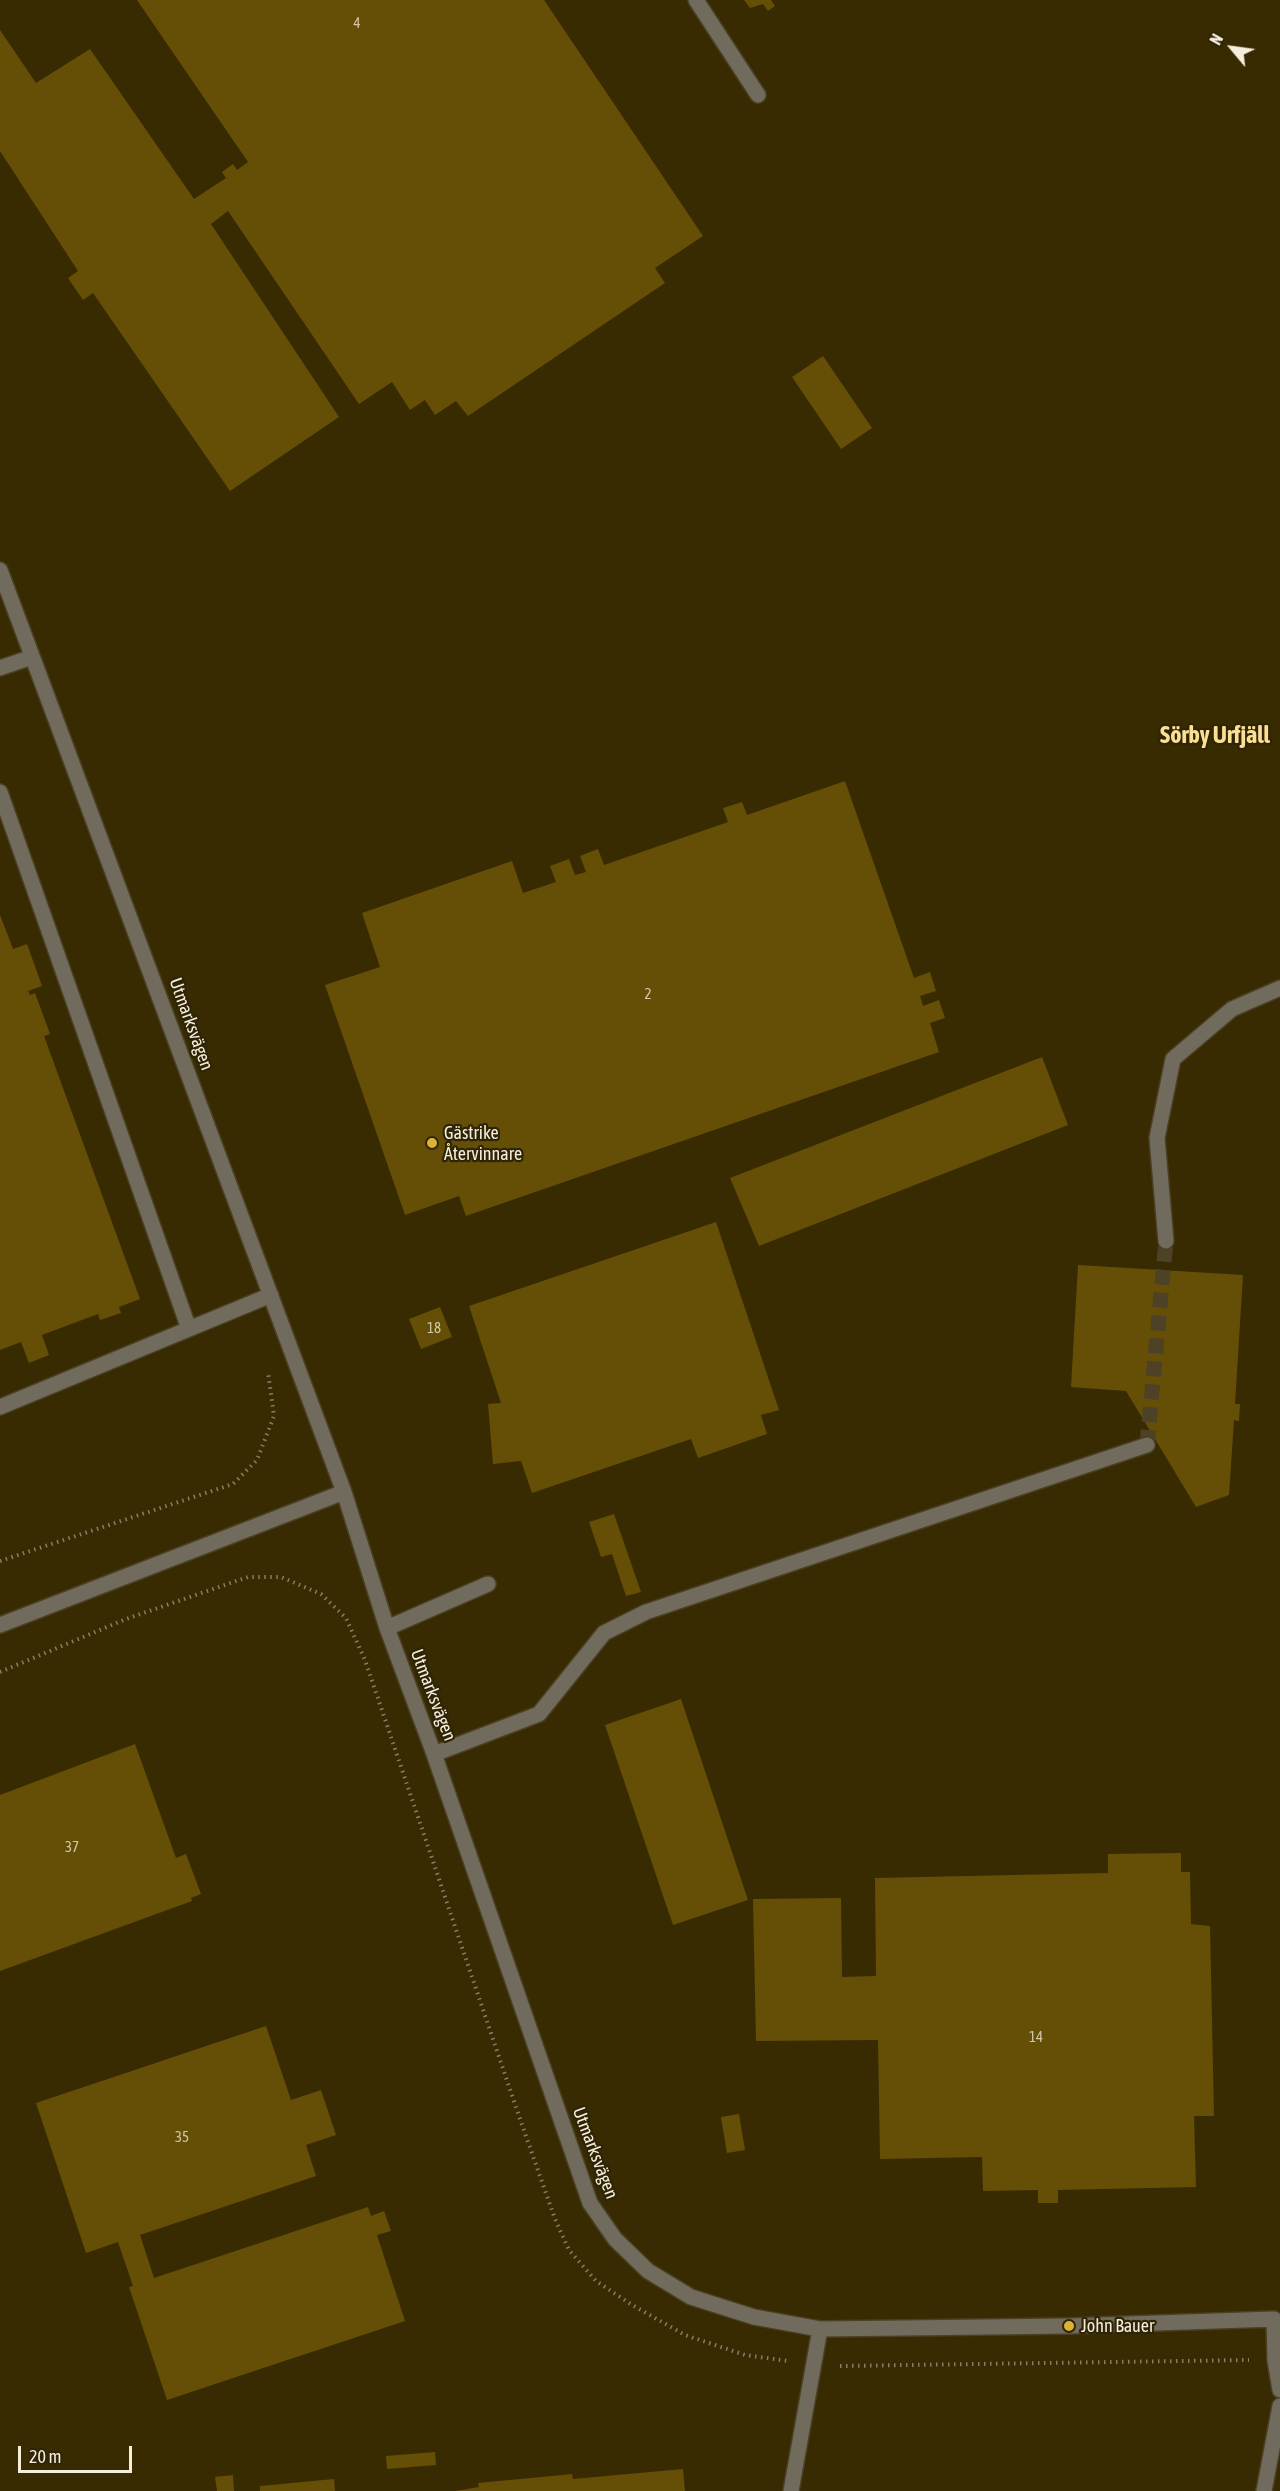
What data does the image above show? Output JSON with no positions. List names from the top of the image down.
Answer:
{
  "streets": {
    "street": ["Utmarksvägen"]
  },
  "districts": ["Sörby Urfjäll"],
  "places": ["Gästrike Återvinnare", "John Bauer"],
  "house_numbers": [
    "4",
    "2",
    "18",
    "37",
    "14",
    "35"
  ],
  "scale_bar": "20 m",
  "north": "top left"
}
